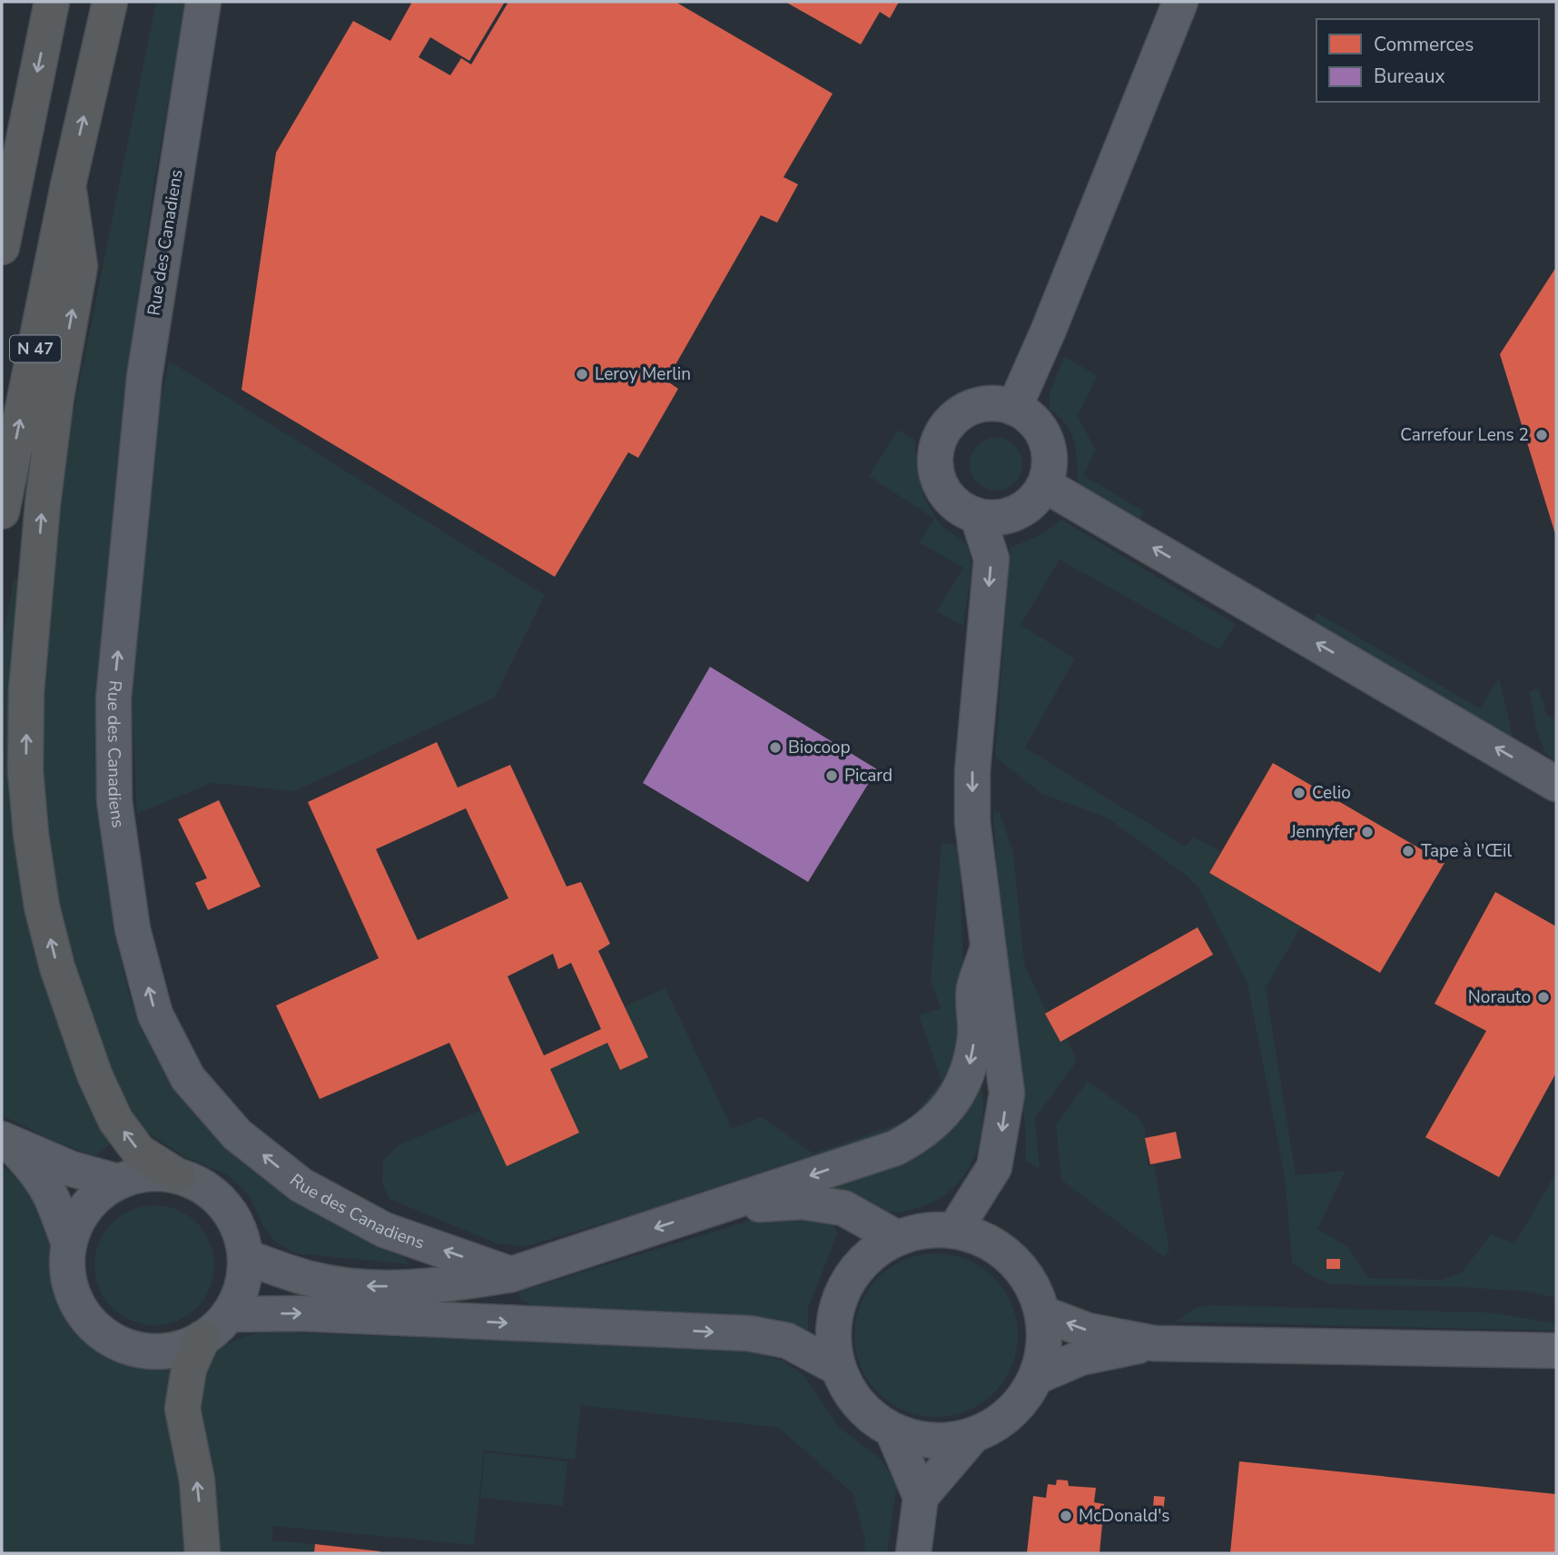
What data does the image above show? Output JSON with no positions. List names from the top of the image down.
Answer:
{
  "streets": {
    "highway": ["N 47"],
    "street": ["Rue des Canadiens"]
  },
  "one_way": ["Rue des Canadiens"],
  "places": [
    "Leroy Merlin",
    "Carrefour Lens 2",
    "Biocoop",
    "Picard",
    "Celio",
    "Jennyfer",
    "Tape à l'Œil",
    "Norauto",
    "McDonald's"
  ],
  "legend": ["Commerces", "Bureaux"]
}
